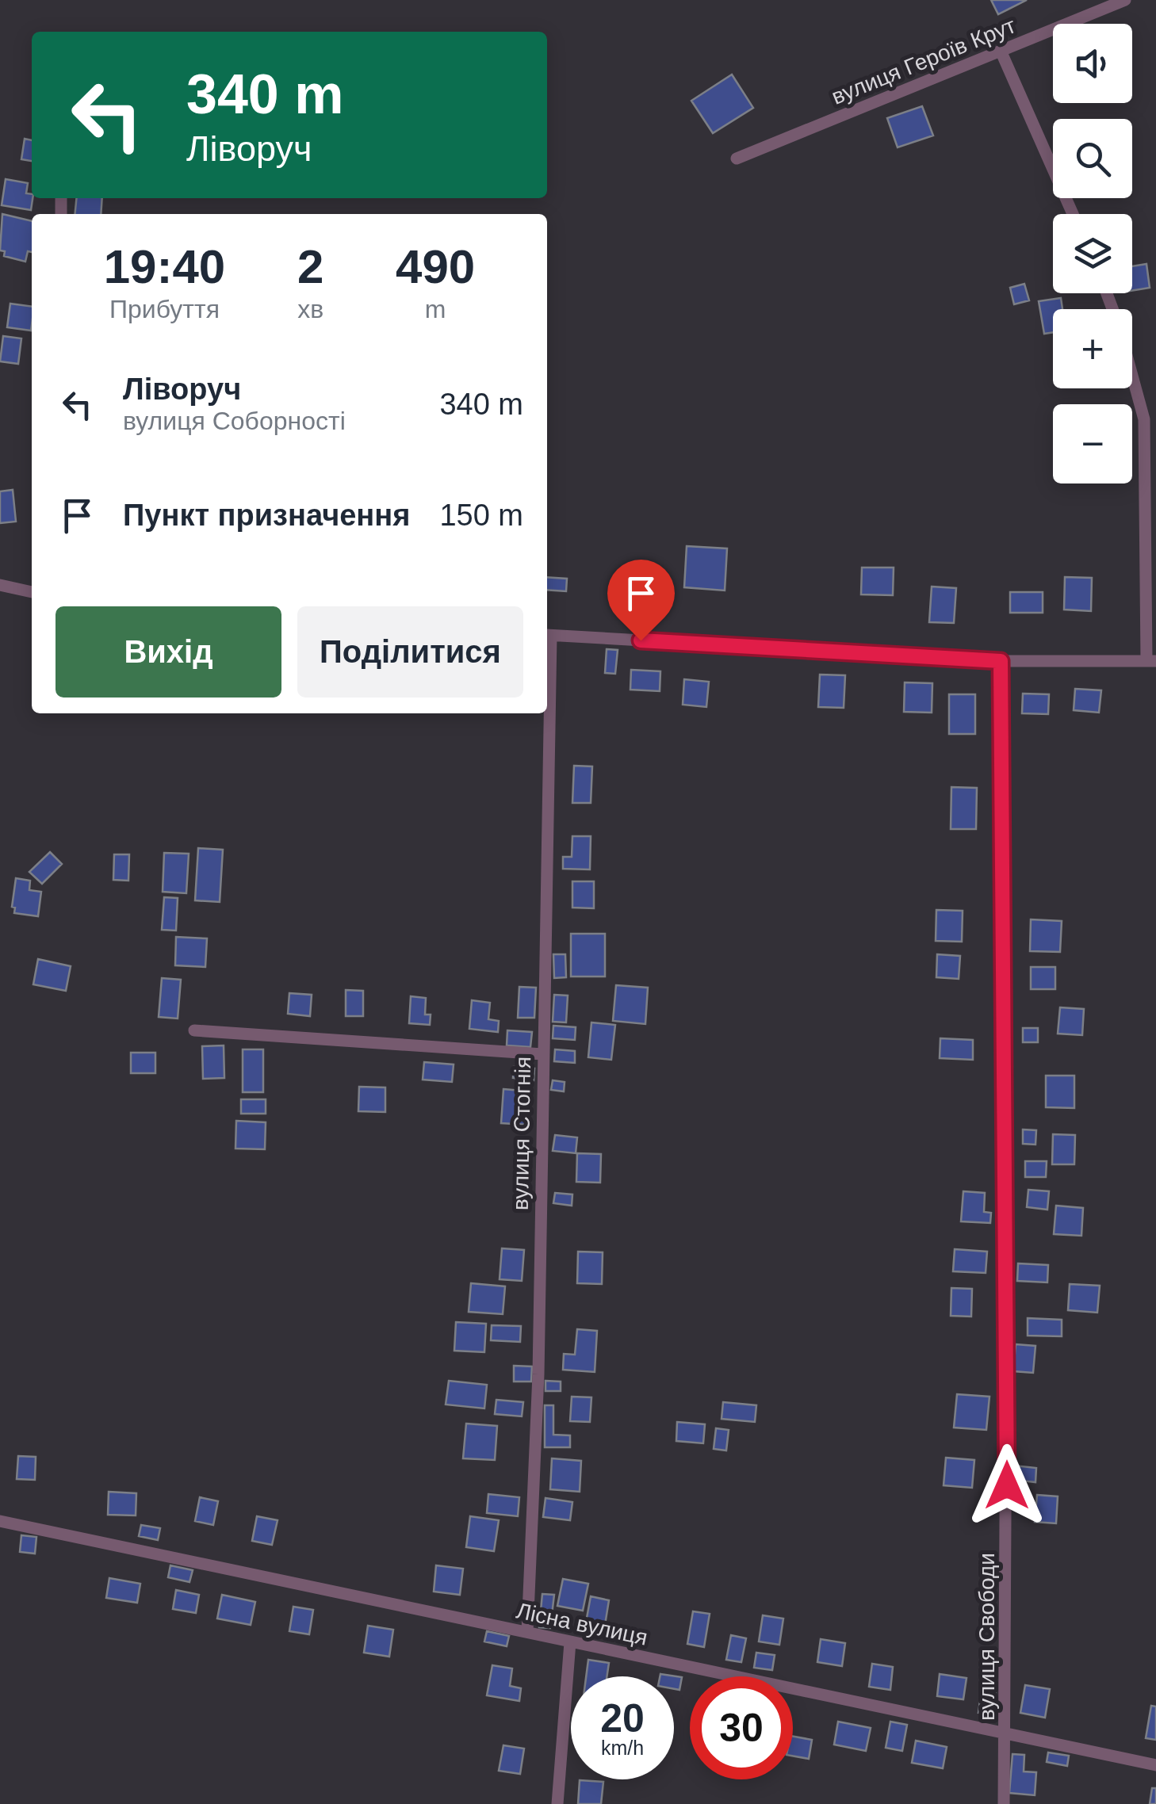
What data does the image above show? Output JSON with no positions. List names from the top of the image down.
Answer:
{
  "streets": {
    "street": [
      "вулиця Героїв Крут",
      "вулиця Стогнія",
      "Лісна вулиця",
      "вулиця Свободи"
    ]
  },
  "crossings": [
    ["вулиця Стогнія", "Лісна вулиця"],
    ["Лісна вулиця", "вулиця Свободи"]
  ],
  "page": {
    "map_buttons": ["+", "−"],
    "turn": ["340 m", "Ліворуч"],
    "eta": [
      "19:40",
      "Прибуття",
      "2",
      "хв",
      "490",
      "m"
    ],
    "list": [
      {
        "name": "Ліворуч",
        "note": "вулиця Соборності",
        "value": "340 m"
      },
      {
        "name": "Пункт призначення",
        "value": "150 m"
      }
    ],
    "buttons": ["Вихід", "Поділитися"],
    "speed": "20 km/h",
    "limit": "30"
  }
}
